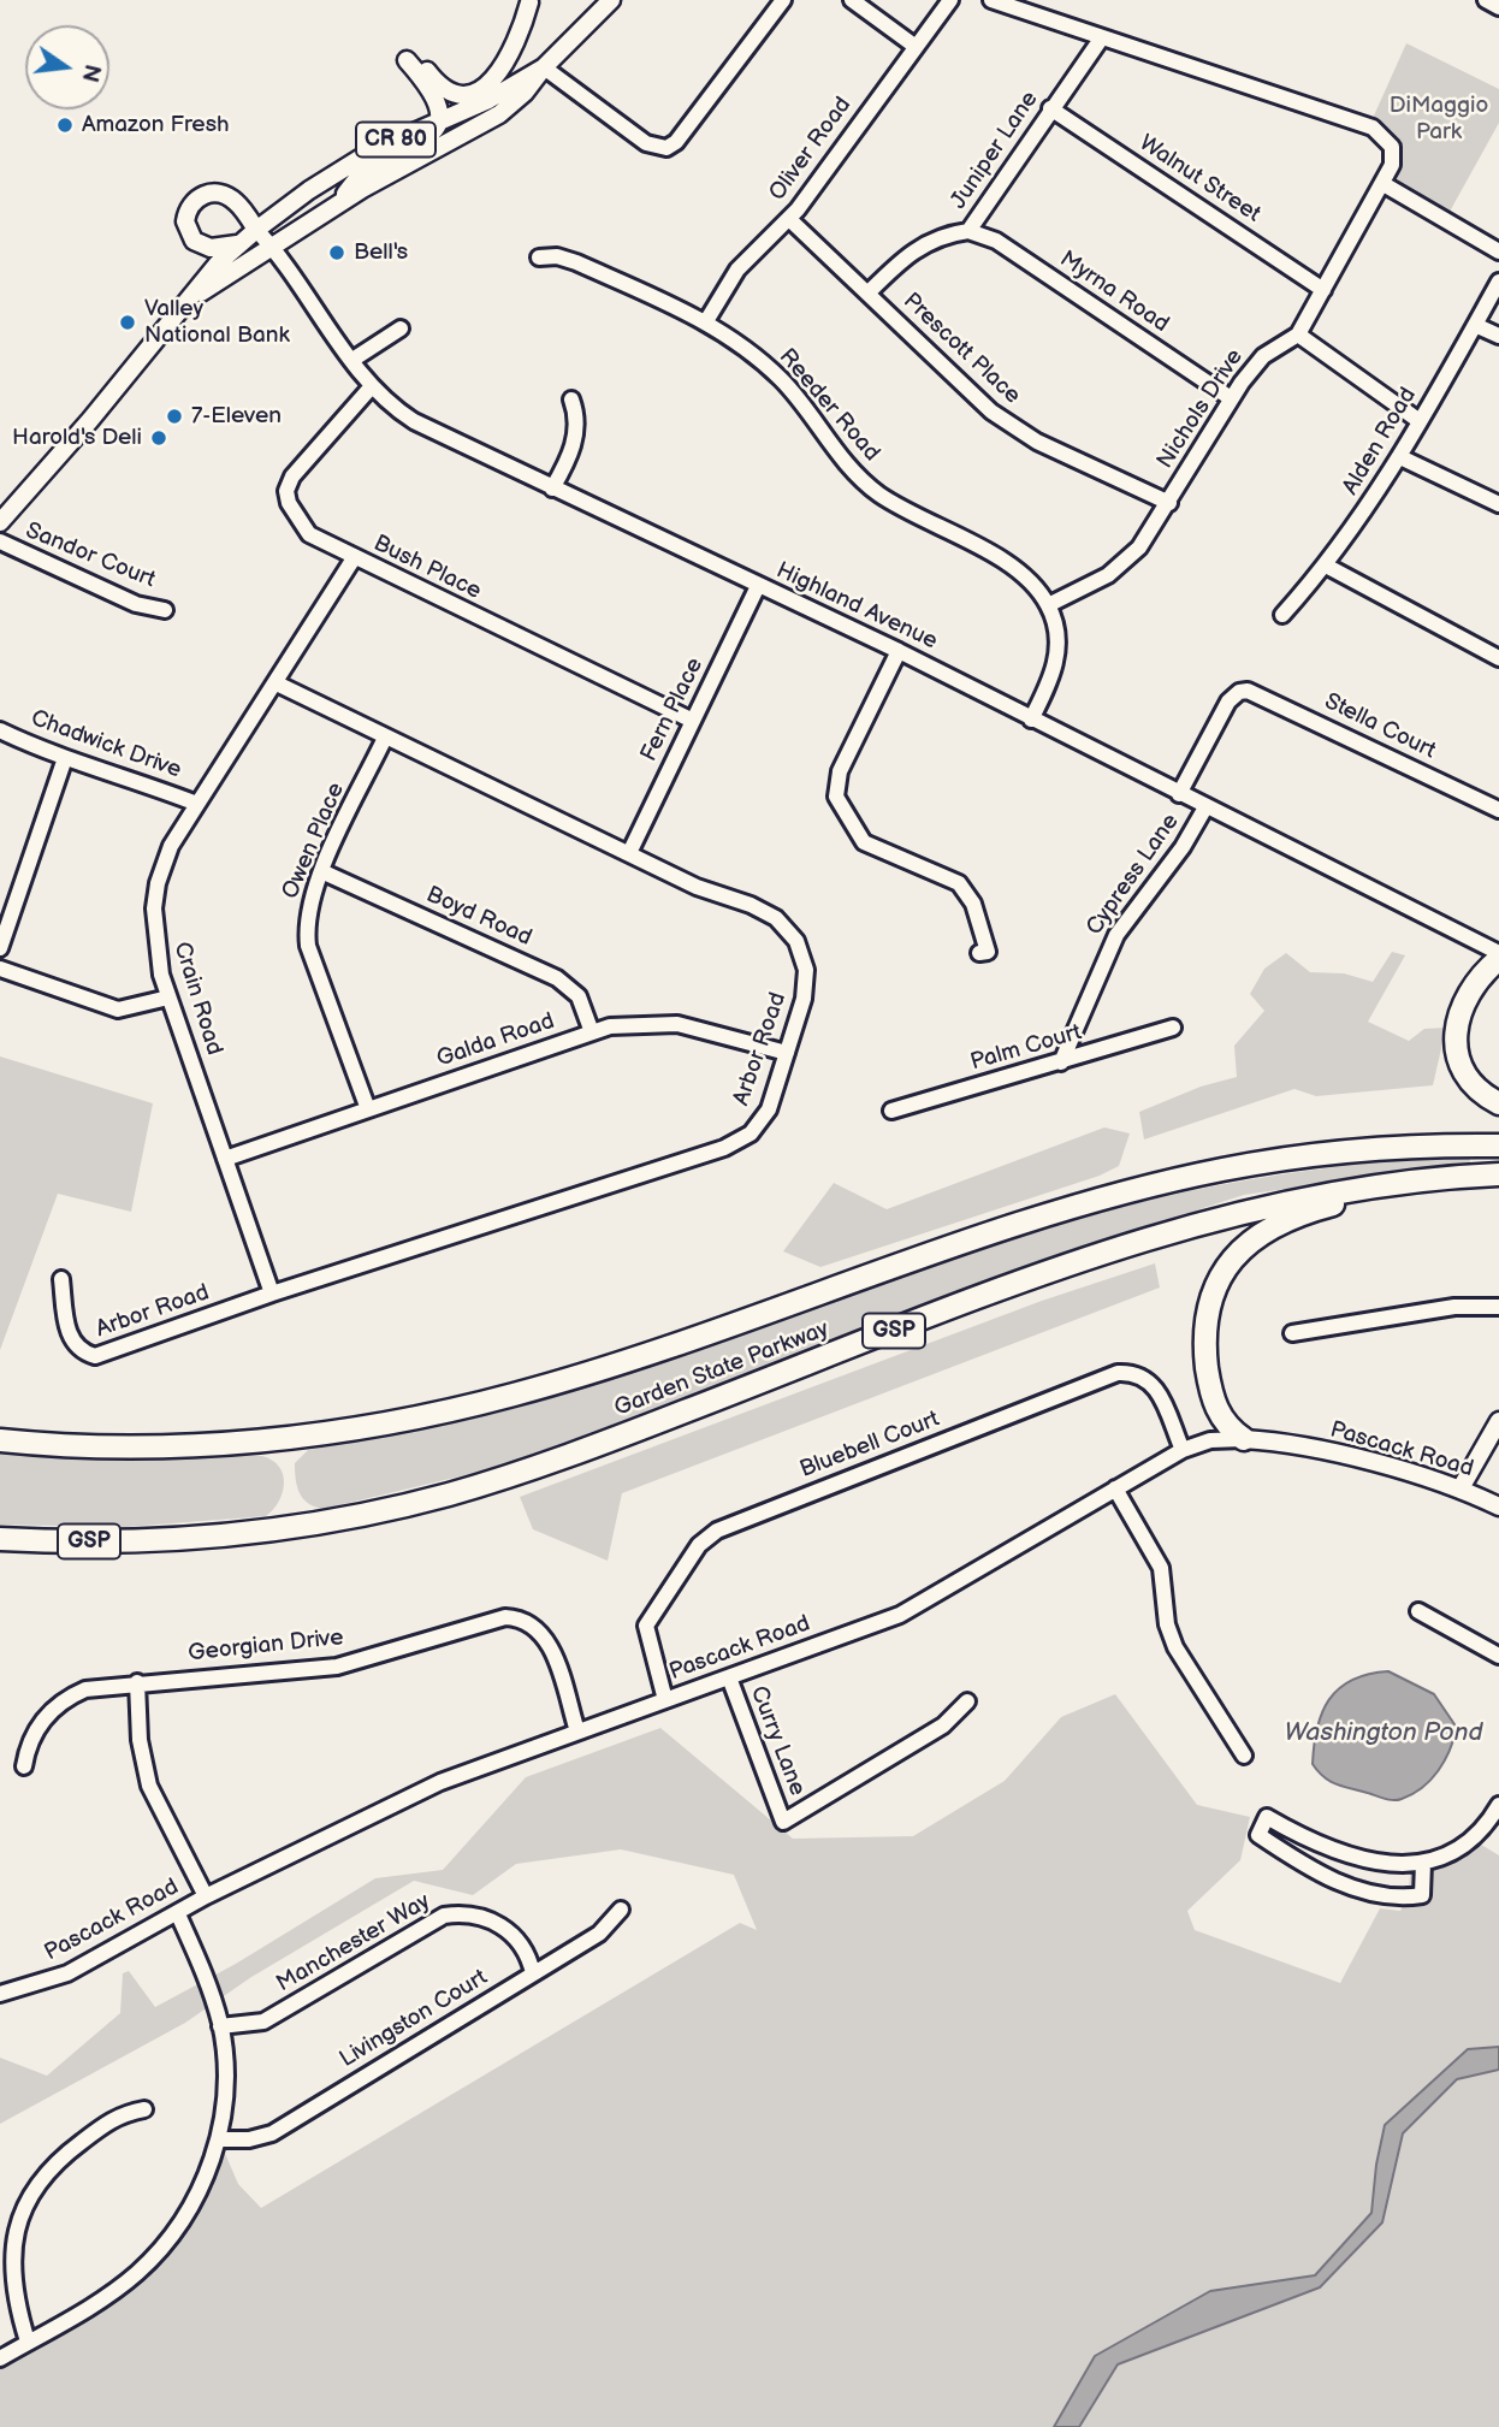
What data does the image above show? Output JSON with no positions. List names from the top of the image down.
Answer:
{
  "streets": {
    "highway": ["GSP", "Garden State Parkway"],
    "main road": ["CR 80", "Pascack Road"],
    "street": [
      "Oliver Road",
      "Juniper Lane",
      "Walnut Street",
      "Myrna Road",
      "Prescott Place",
      "Reeder Road",
      "Nichols Drive",
      "Alden Road",
      "Sandor Court",
      "Bush Place",
      "Highland Avenue",
      "Fern Place",
      "Stella Court",
      "Chadwick Drive",
      "Owen Place",
      "Cypress Lane",
      "Boyd Road",
      "Crain Road",
      "Galda Road",
      "Palm Court",
      "Arbor Road",
      "Bluebell Court",
      "Georgian Drive",
      "Curry Lane",
      "Manchester Way",
      "Livingston Court"
    ]
  },
  "crossings": [
    ["CR 80", "Highland Avenue"],
    ["Oliver Road", "Prescott Place"],
    ["Oliver Road", "Reeder Road"],
    ["Juniper Lane", "Walnut Street"],
    ["Juniper Lane", "Myrna Road"],
    ["Juniper Lane", "Prescott Place"],
    ["Juniper Lane", "Nichols Drive"],
    ["Walnut Street", "Nichols Drive"],
    ["Myrna Road", "Nichols Drive"],
    ["Prescott Place", "Nichols Drive"],
    ["Reeder Road", "Nichols Drive"],
    ["Bush Place", "Highland Avenue"],
    ["Bush Place", "Fern Place"],
    ["Bush Place", "Crain Road"],
    ["Highland Avenue", "Fern Place"],
    ["Highland Avenue", "Stella Court"],
    ["Highland Avenue", "Cypress Lane"],
    ["Fern Place", "Arbor Road"],
    ["Chadwick Drive", "Crain Road"],
    ["Owen Place", "Boyd Road"],
    ["Owen Place", "Galda Road"],
    ["Owen Place", "Arbor Road"],
    ["Cypress Lane", "Palm Court"],
    ["Boyd Road", "Galda Road"],
    ["Crain Road", "Galda Road"],
    ["Crain Road", "Arbor Road"],
    ["Galda Road", "Arbor Road"],
    ["Bluebell Court", "Pascack Road"],
    ["Pascack Road", "Georgian Drive"],
    ["Pascack Road", "Curry Lane"],
    ["Manchester Way", "Livingston Court"]
  ],
  "water": ["Washington Pond"],
  "parks": ["DiMaggio Park"],
  "places": [
    "Amazon Fresh",
    "Bell's",
    "Valley National Bank",
    "7-Eleven",
    "Harold's Deli"
  ],
  "north": "right"
}
